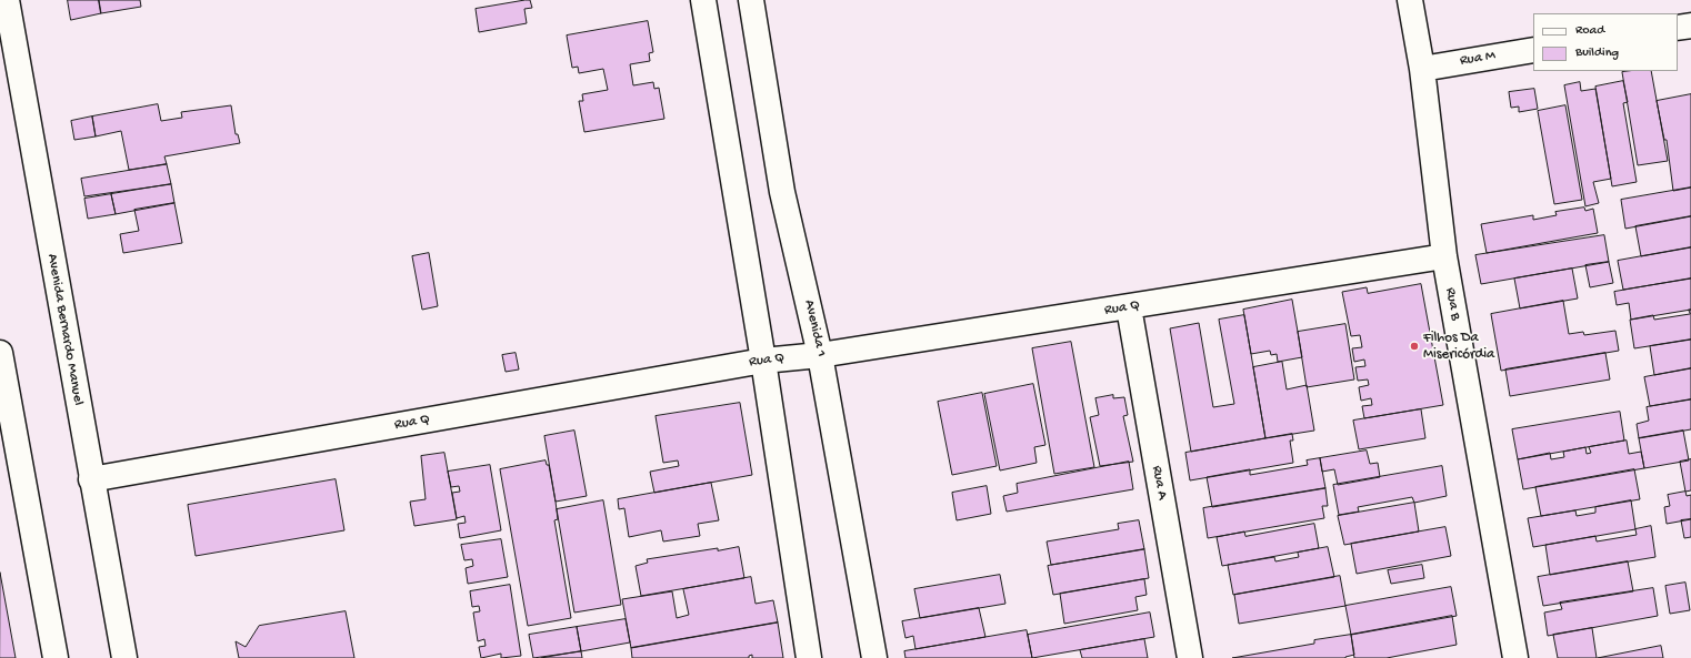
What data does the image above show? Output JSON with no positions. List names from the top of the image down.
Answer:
{
  "streets": {
    "street": [
      "Rua M",
      "Rua B",
      "Rua Q",
      "Avenida 1",
      "Avenida Bernardo Manuel",
      "Rua A"
    ]
  },
  "crossings": [
    ["Rua M", "Rua B"],
    ["Rua B", "Rua Q"],
    ["Rua Q", "Avenida 1"],
    ["Rua Q", "Avenida Bernardo Manuel"],
    ["Rua Q", "Rua A"]
  ],
  "places": ["Filhos Da Misericórdia"],
  "legend": ["Road", "Building"]
}
